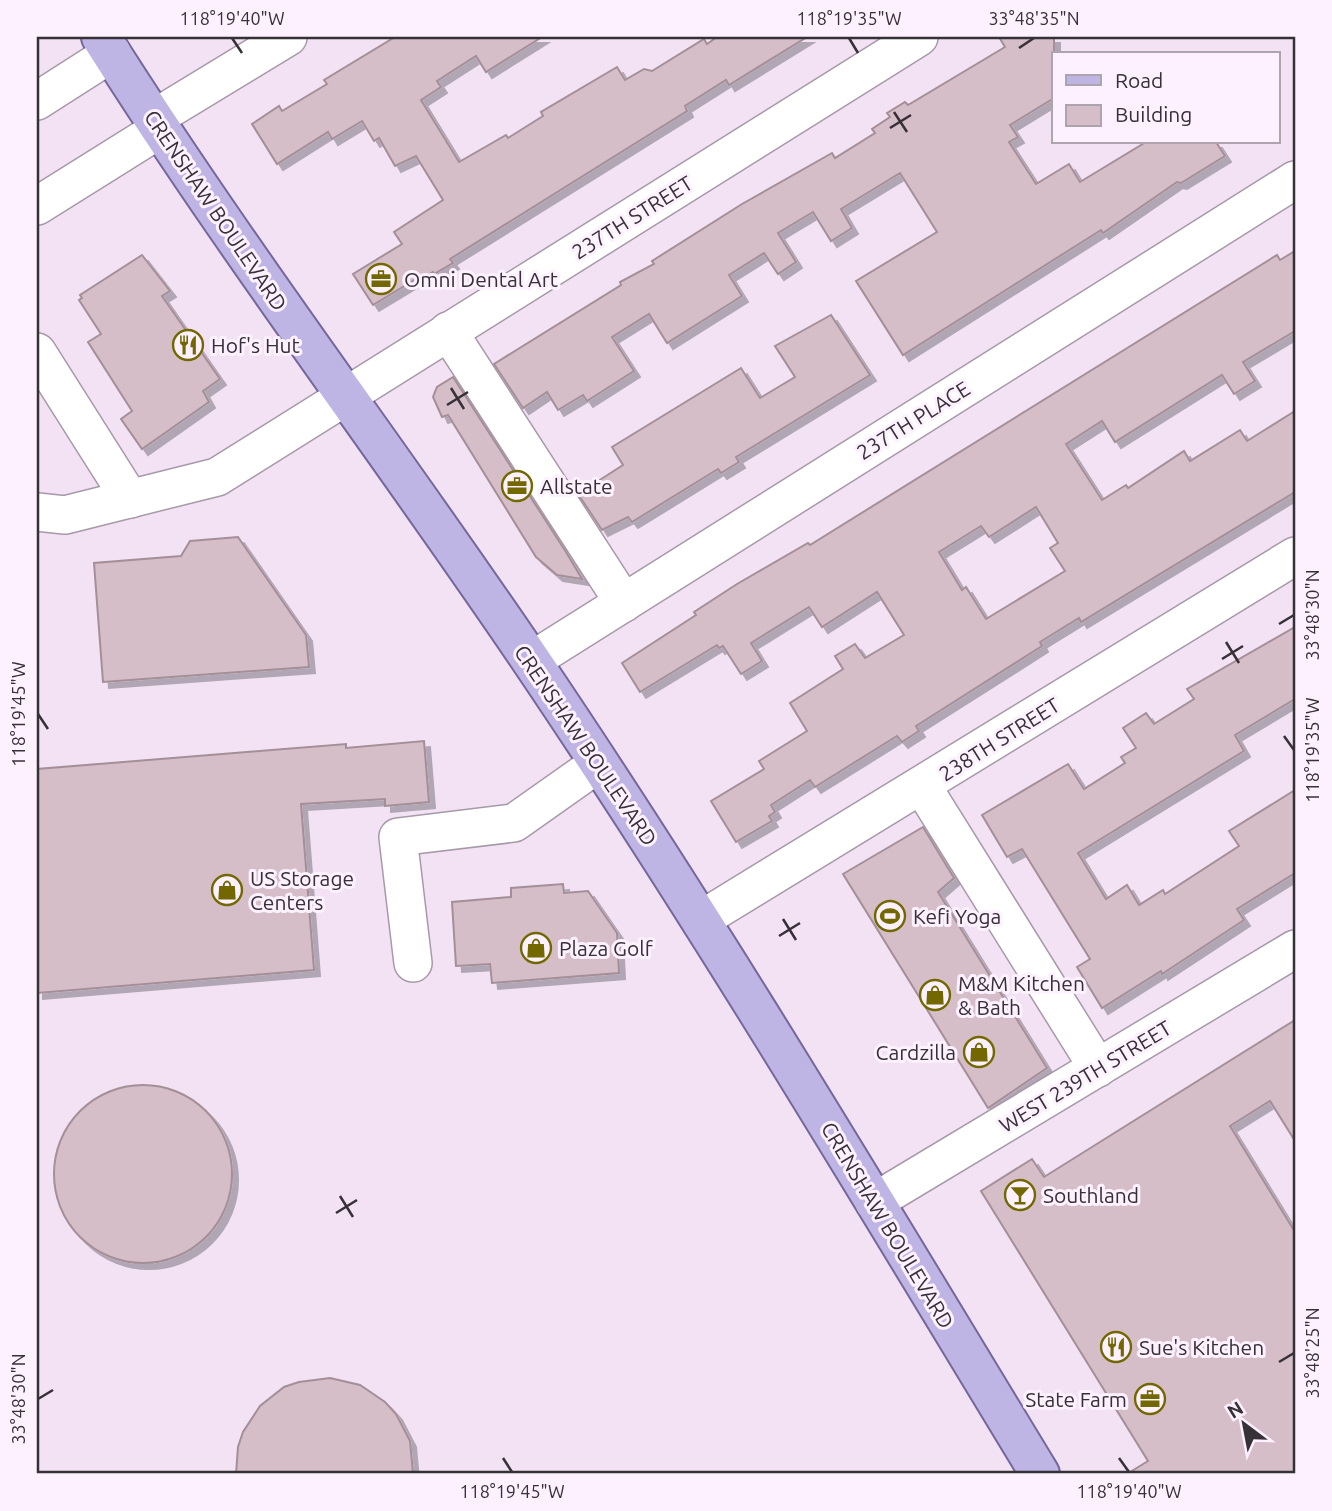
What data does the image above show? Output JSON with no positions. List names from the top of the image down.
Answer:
{
  "streets": {
    "main road": ["CRENSHAW BOULEVARD"],
    "street": [
      "237TH STREET",
      "237TH PLACE",
      "238TH STREET",
      "WEST 239TH STREET"
    ]
  },
  "crossings": [
    ["CRENSHAW BOULEVARD", "237TH STREET"],
    ["CRENSHAW BOULEVARD", "237TH PLACE"],
    ["CRENSHAW BOULEVARD", "238TH STREET"],
    ["CRENSHAW BOULEVARD", "WEST 239TH STREET"]
  ],
  "places": {
    "office": ["Omni Dental Art", "Allstate", "State Farm"],
    "restaurant": ["Hof's Hut", "Sue's Kitchen"],
    "shop": [
      "US Storage Centers",
      "Plaza Golf",
      "M&M Kitchen & Bath",
      "Cardzilla"
    ],
    "sports": ["Kefi Yoga"],
    "bar": ["Southland"]
  },
  "legend": ["Road", "Building"],
  "north": "top left",
  "coordinates": [
    "118°19'40\"W",
    "118°19'35\"W",
    "33°48'35\"N",
    "33°48'30\"N",
    "118°19'45\"W",
    "33°48'25\"N"
  ]
}
